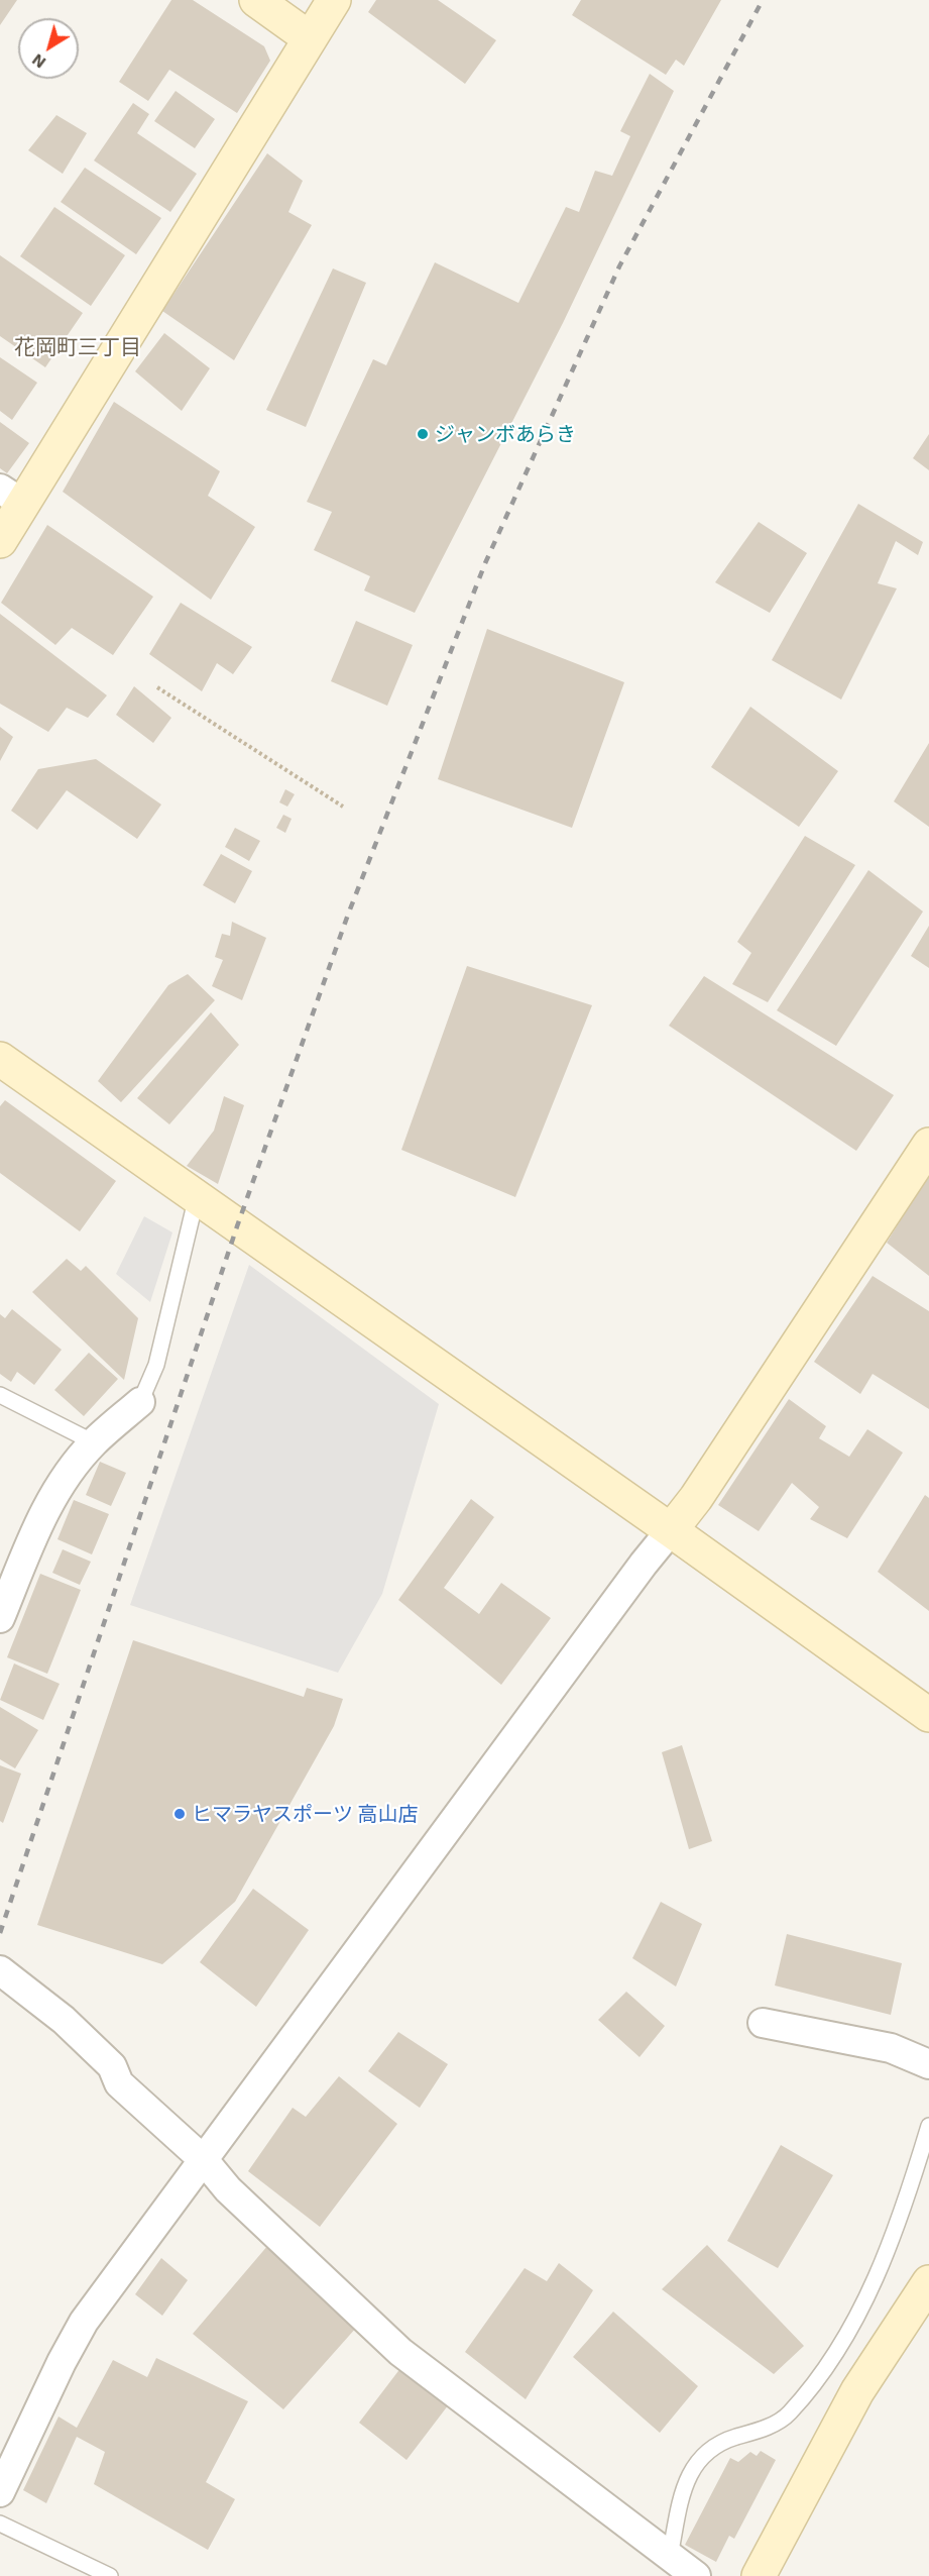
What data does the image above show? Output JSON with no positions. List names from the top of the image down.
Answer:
{
  "districts": ["花岡町三丁目"],
  "places": ["ジャンボあらき", "ヒマラヤスポーツ 高山店"],
  "north": "bottom left"
}
